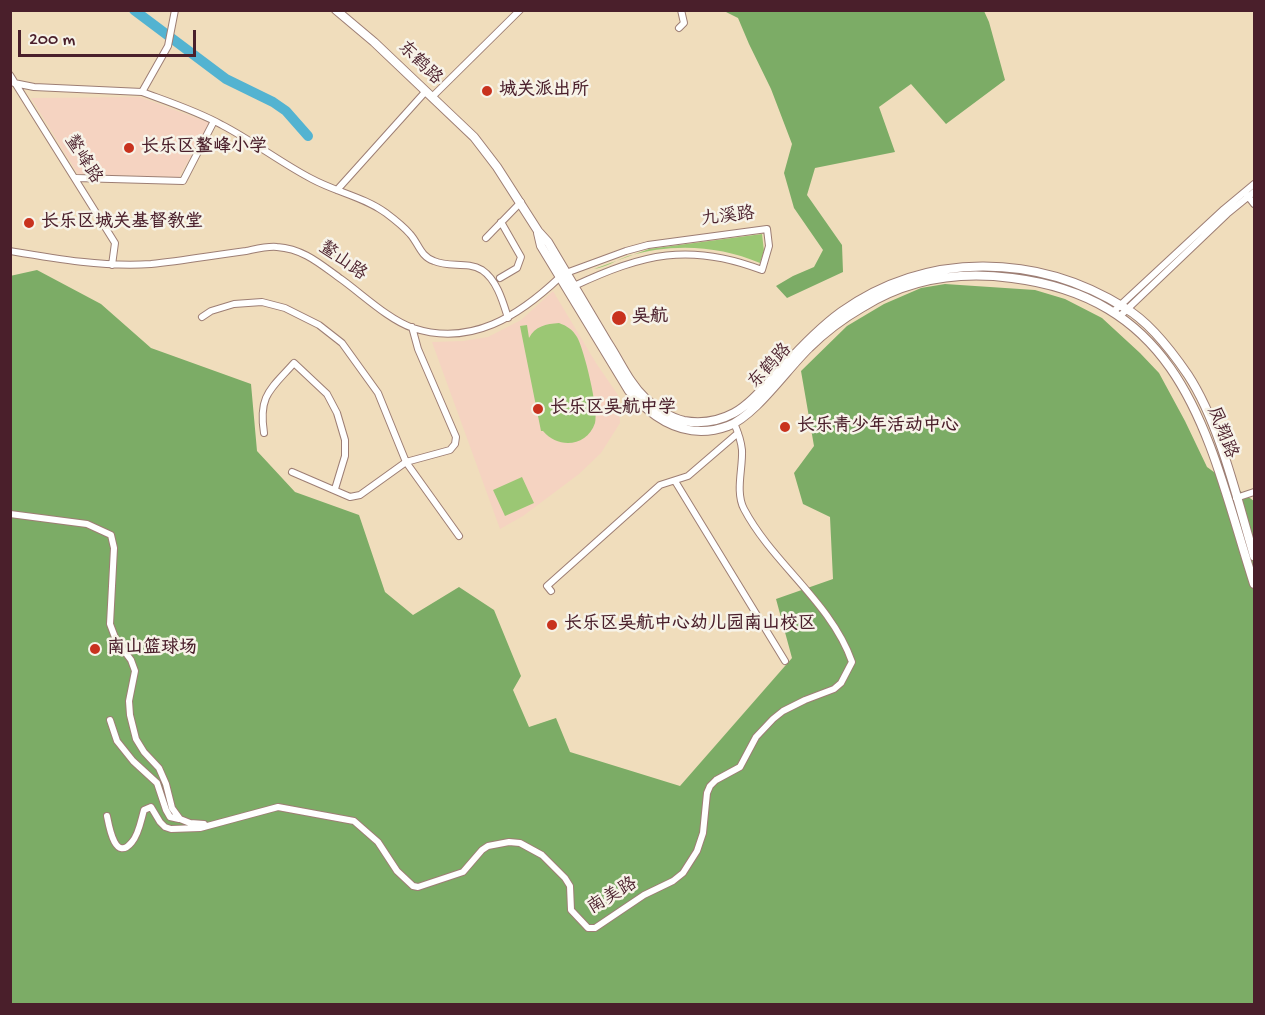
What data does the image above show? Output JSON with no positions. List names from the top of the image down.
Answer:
{
  "streets": {
    "main road": ["东鹤路", "凤翔路"],
    "street": [
      "鳌峰路",
      "九溪路",
      "鳌山路",
      "南美路"
    ]
  },
  "crossings": [
    ["东鹤路", "九溪路"],
    ["东鹤路", "鳌山路"],
    ["东鹤路", "凤翔路"],
    ["东鹤路", "南美路"],
    ["鳌峰路", "鳌山路"],
    ["九溪路", "鳌山路"]
  ],
  "places": [
    "城关派出所",
    "长乐区鳌峰小学",
    "长乐区城关基督教堂",
    "吴航",
    "长乐区吴航中学",
    "长乐青少年活动中心",
    "长乐区吴航中心幼儿园南山校区",
    "南山篮球场"
  ],
  "scale_bar": "200 m"
}
